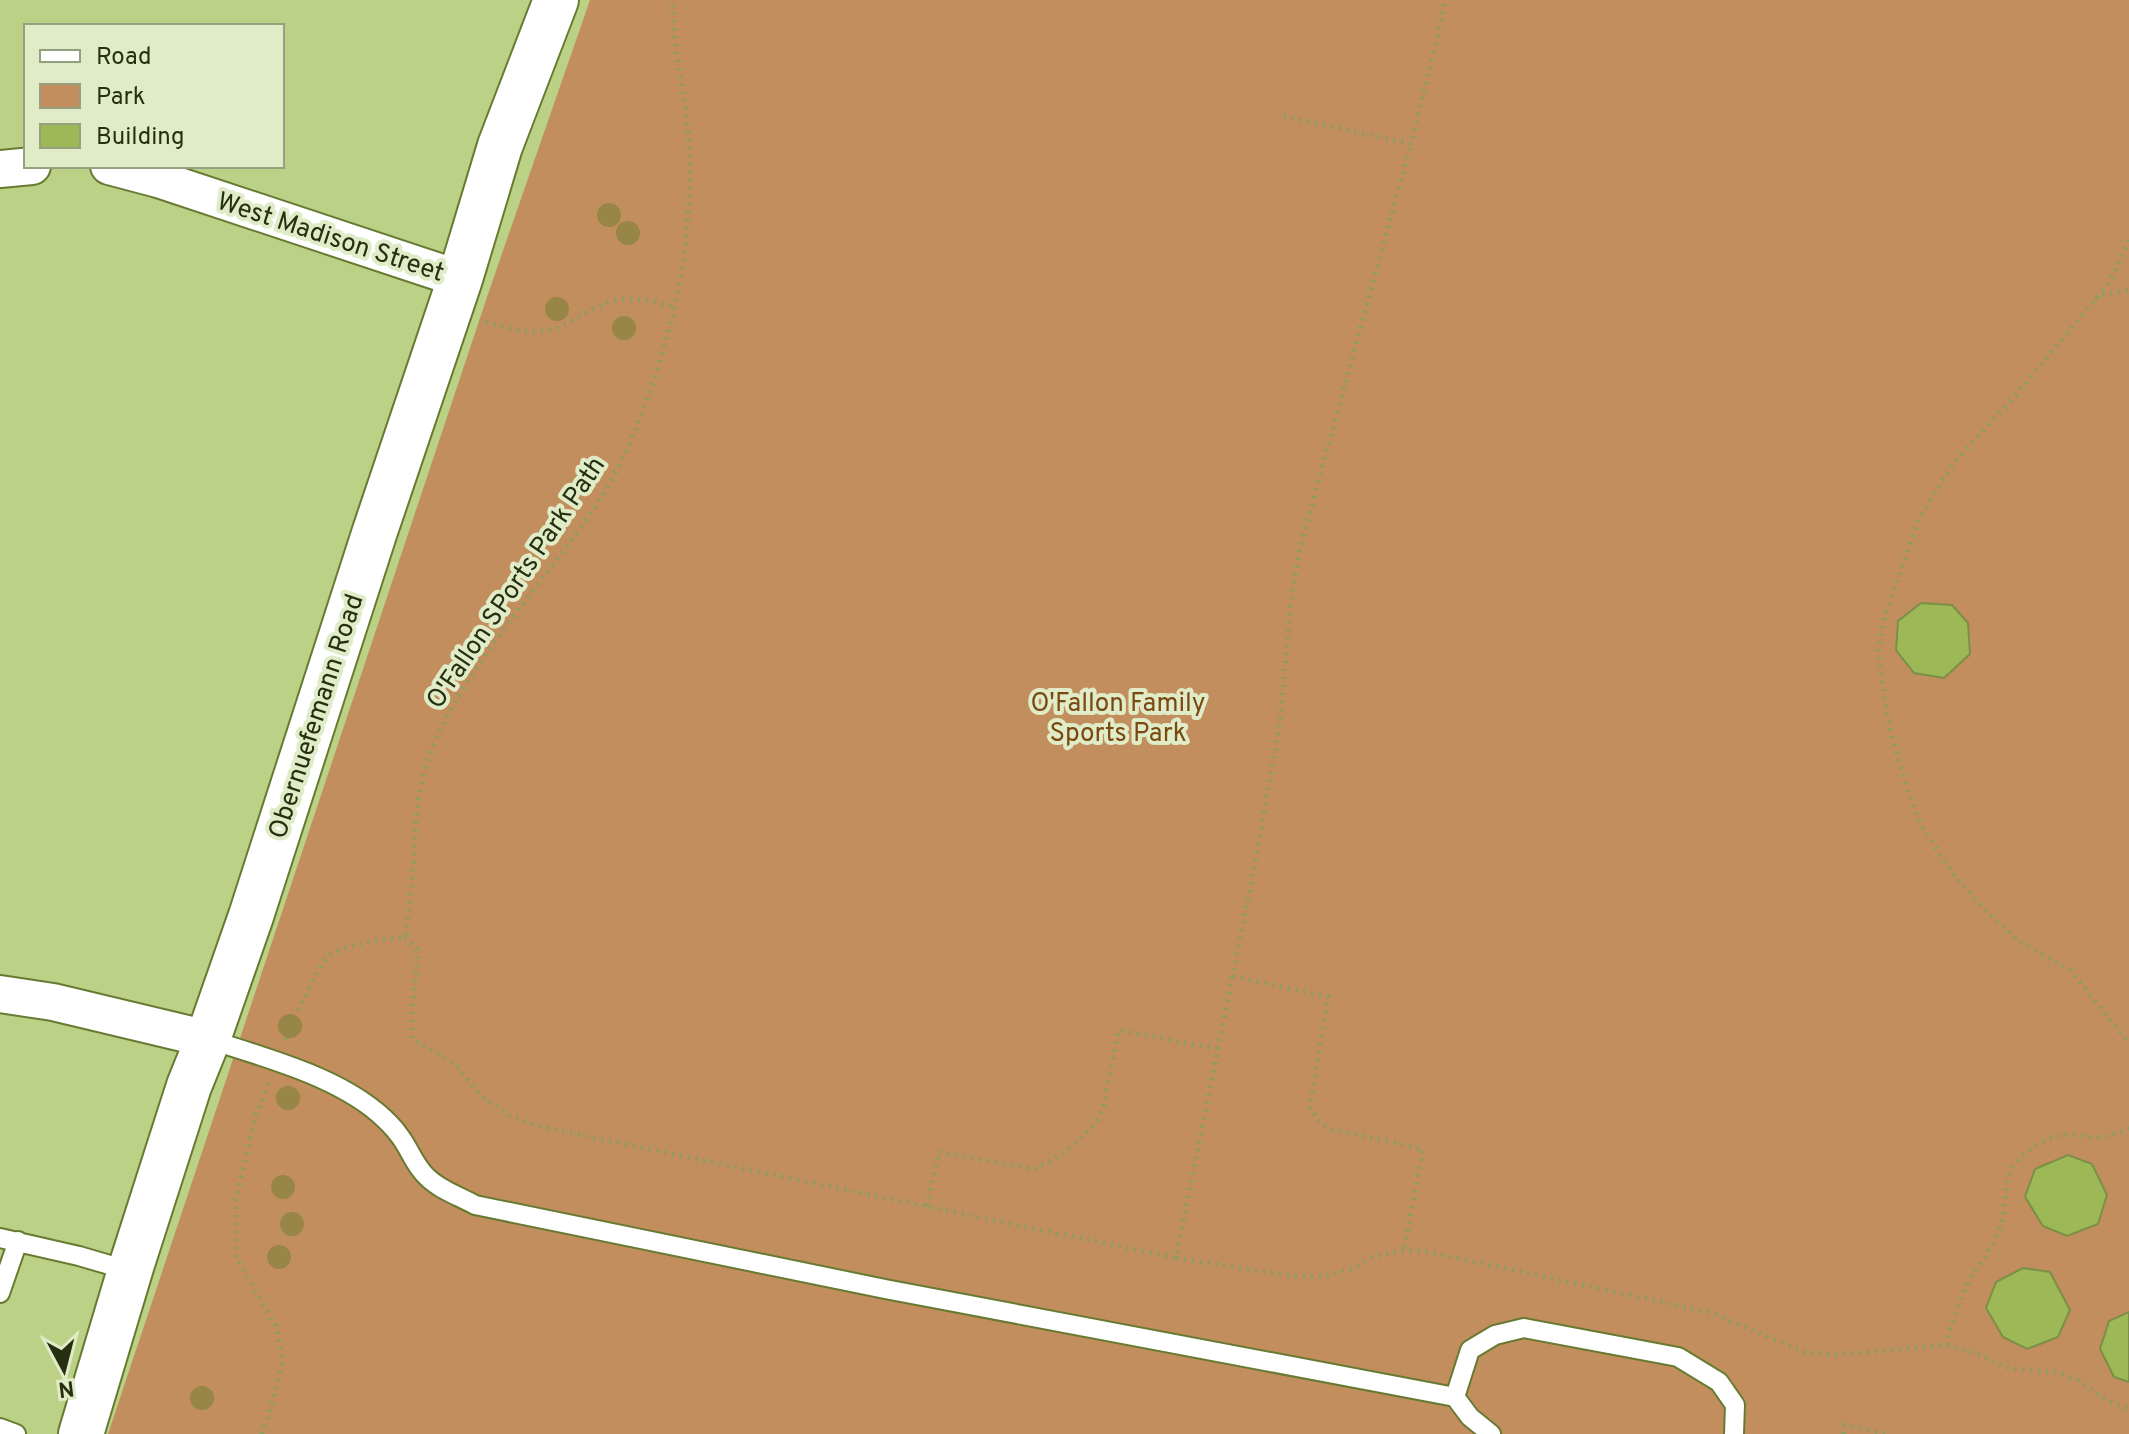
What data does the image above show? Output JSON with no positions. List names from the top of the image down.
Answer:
{
  "streets": {
    "street": ["West Madison Street", "Obernuefemann Road"],
    "path": ["O'Fallon SPorts Park Path"]
  },
  "crossings": [
    ["West Madison Street", "Obernuefemann Road"]
  ],
  "parks": ["O'Fallon Family Sports Park"],
  "legend": ["Road", "Park", "Building"],
  "north": "bottom"
}
